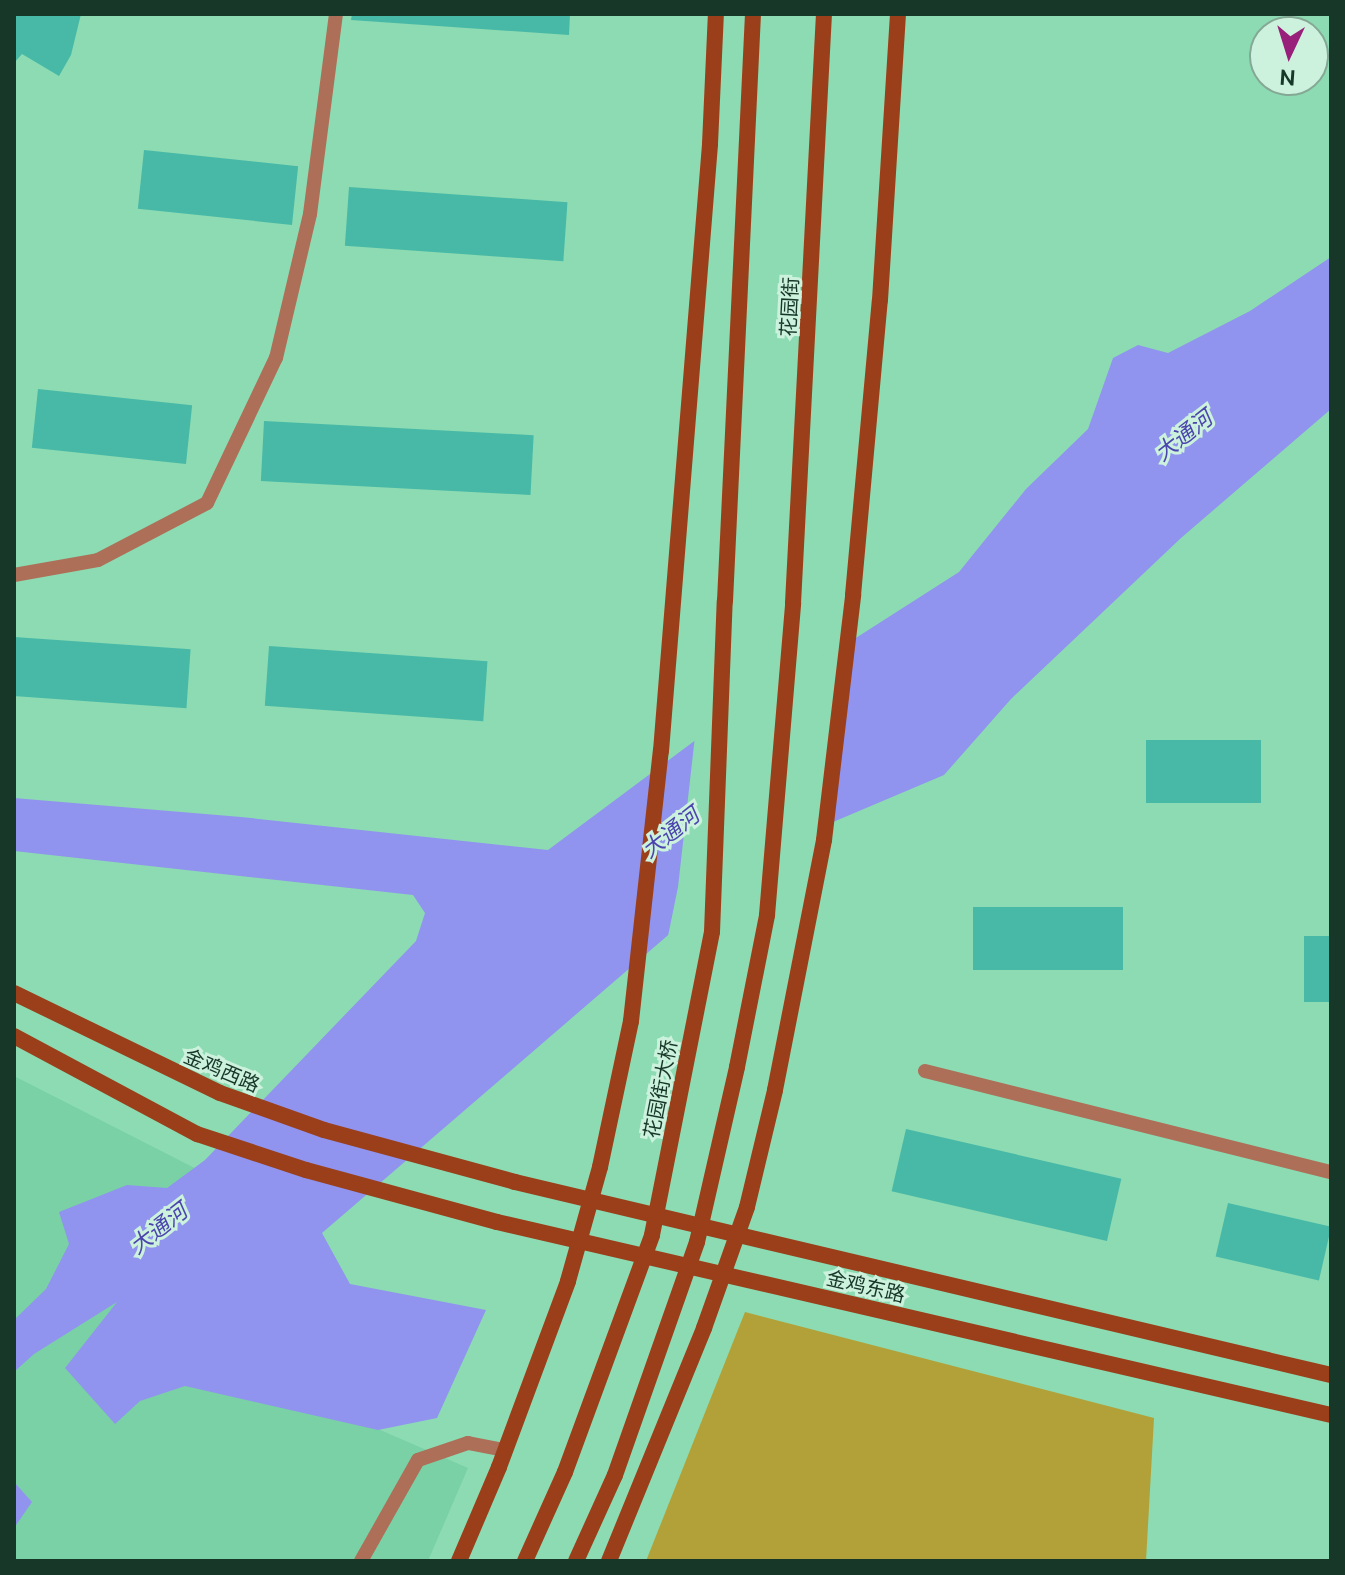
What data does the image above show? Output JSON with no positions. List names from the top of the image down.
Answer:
{
  "streets": {
    "main road": [
      "花园街",
      "金鸡西路",
      "花园街大桥",
      "金鸡东路"
    ]
  },
  "crossings": [
    ["金鸡西路", "金鸡东路"]
  ],
  "water": ["大通河"],
  "north": "bottom"
}
